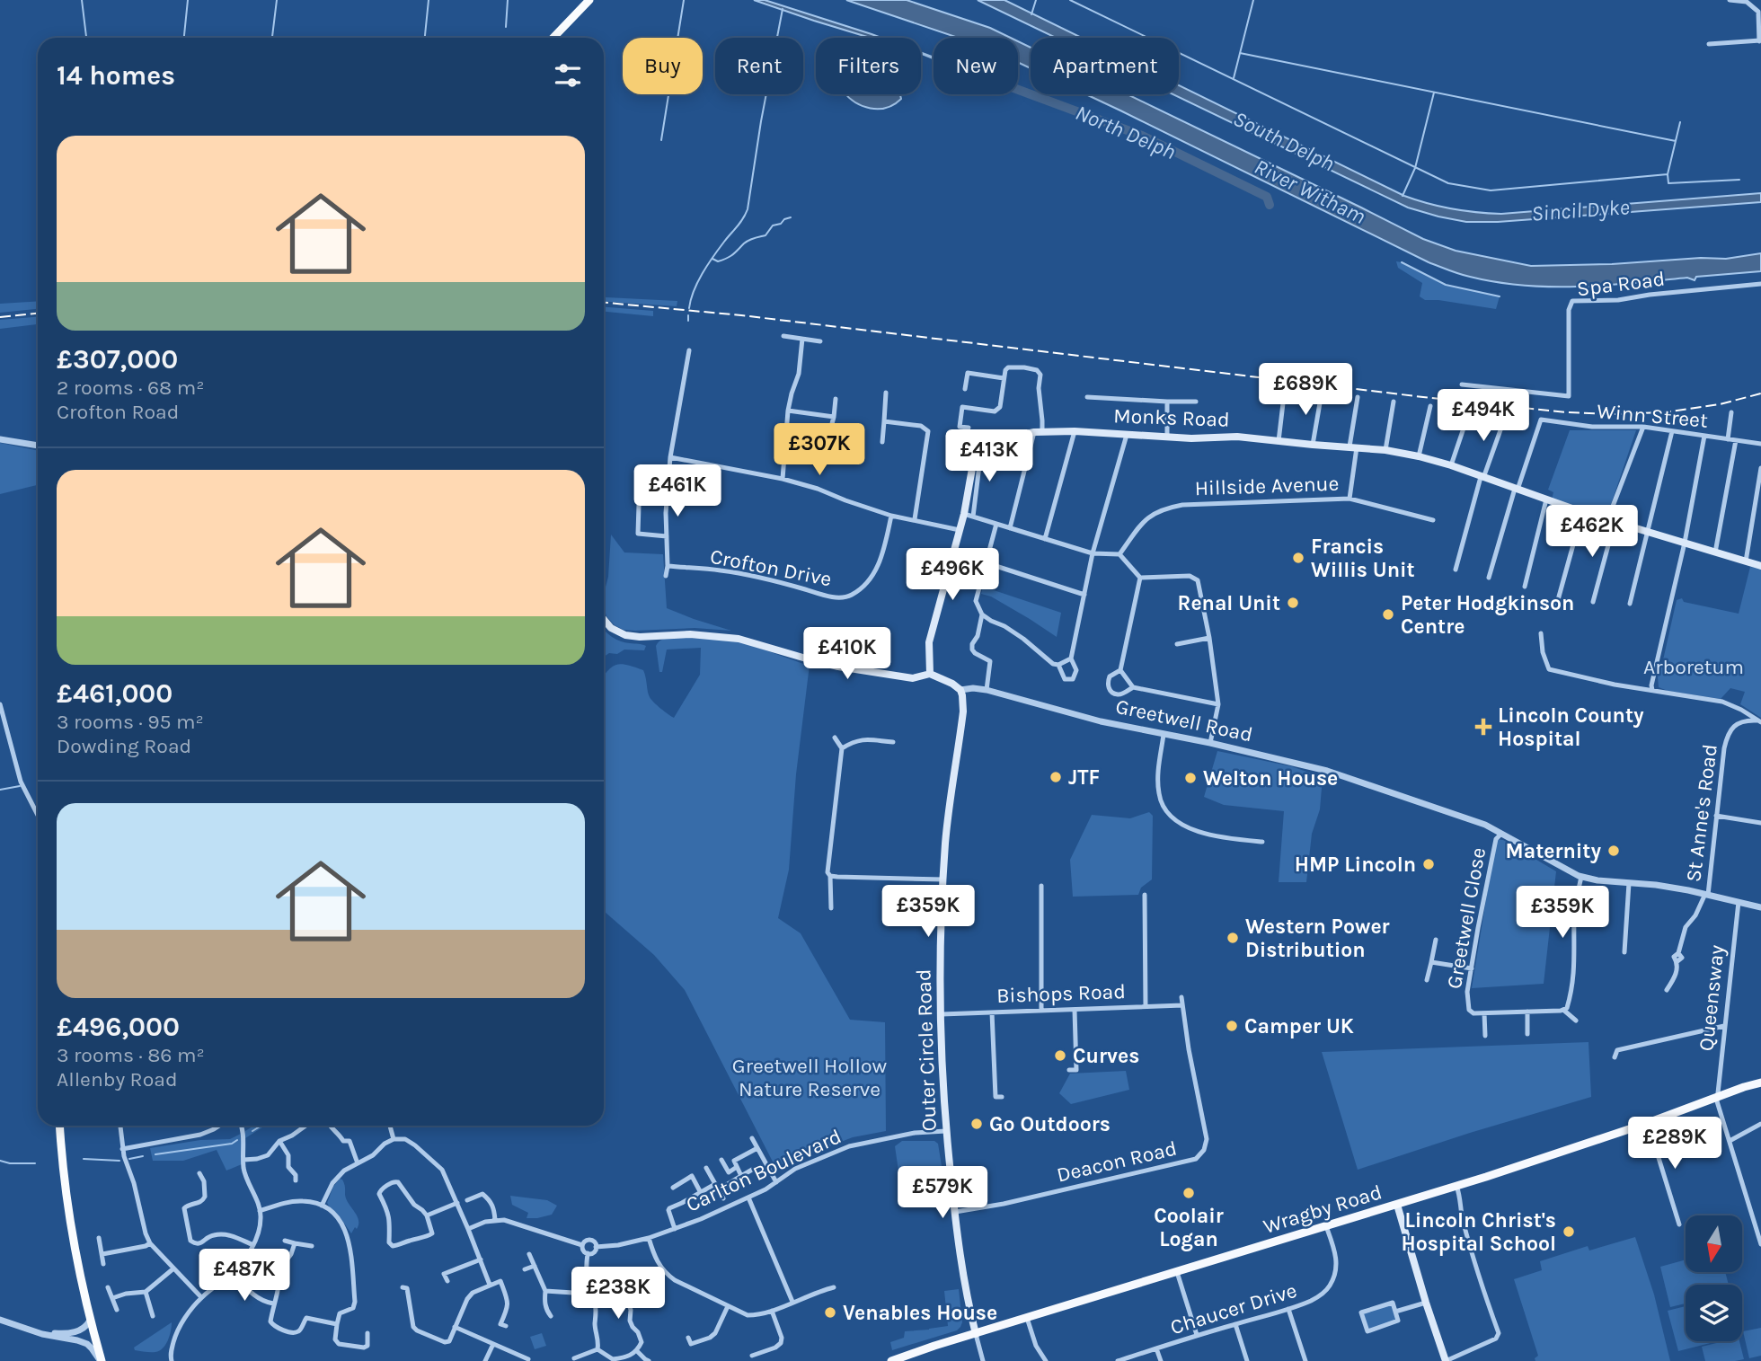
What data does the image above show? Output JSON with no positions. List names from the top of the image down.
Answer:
{
  "streets": {
    "main road": [
      "Monks Road",
      "Greetwell Road",
      "Outer Circle Road",
      "Wragby Road"
    ],
    "street": [
      "Spa Road",
      "Winn Street",
      "Hillside Avenue",
      "Crofton Drive",
      "St Anne's Road",
      "Greetwell Close",
      "Bishops Road",
      "Queensway",
      "Deacon Road",
      "Carlton Boulevard",
      "Chaucer Drive"
    ]
  },
  "crossings": [
    ["Winn Street", "Monks Road"],
    ["Greetwell Road", "St Anne's Road"],
    ["Greetwell Road", "Greetwell Close"],
    ["Greetwell Road", "Queensway"],
    ["Greetwell Road", "Outer Circle Road"],
    ["Bishops Road", "Outer Circle Road"],
    ["Bishops Road", "Deacon Road"],
    ["Queensway", "Wragby Road"],
    ["Outer Circle Road", "Deacon Road"],
    ["Outer Circle Road", "Carlton Boulevard"],
    ["Outer Circle Road", "Wragby Road"],
    ["Wragby Road", "Chaucer Drive"]
  ],
  "water": [
    "North Delph",
    "South Delph",
    "River Witham",
    "Sincil Dyke"
  ],
  "parks": ["Arboretum", "Greetwell Hollow Nature Reserve"],
  "places": {
    "other": [
      "Francis Willis Unit",
      "Renal Unit",
      "Peter Hodgkinson Centre",
      "JTF",
      "Welton House",
      "Maternity",
      "HMP Lincoln",
      "Western Power Distribution",
      "Camper UK",
      "Curves",
      "Go Outdoors",
      "Coolair Logan",
      "Lincoln Christ's Hospital School",
      "Venables House"
    ],
    "health": ["Lincoln County Hospital"]
  },
  "north": "bottom",
  "page": {
    "chip": [
      "Buy",
      "Rent",
      "Filters",
      "New",
      "Apartment"
    ],
    "heading": "14 homes",
    "list": [
      {
        "name": "£307,000",
        "note": "2 rooms · 68 m² · Crofton Road"
      },
      {
        "name": "£461,000",
        "note": "3 rooms · 95 m² · Dowding Road"
      },
      {
        "name": "£496,000",
        "note": "3 rooms · 86 m² · Allenby Road"
      }
    ],
    "price": [
      "£689K",
      "£494K",
      "£307K",
      "£413K",
      "£461K",
      "£462K",
      "£496K",
      "£410K",
      "£359K",
      "£359K",
      "£289K",
      "£579K",
      "£487K",
      "£238K"
    ]
  }
}
